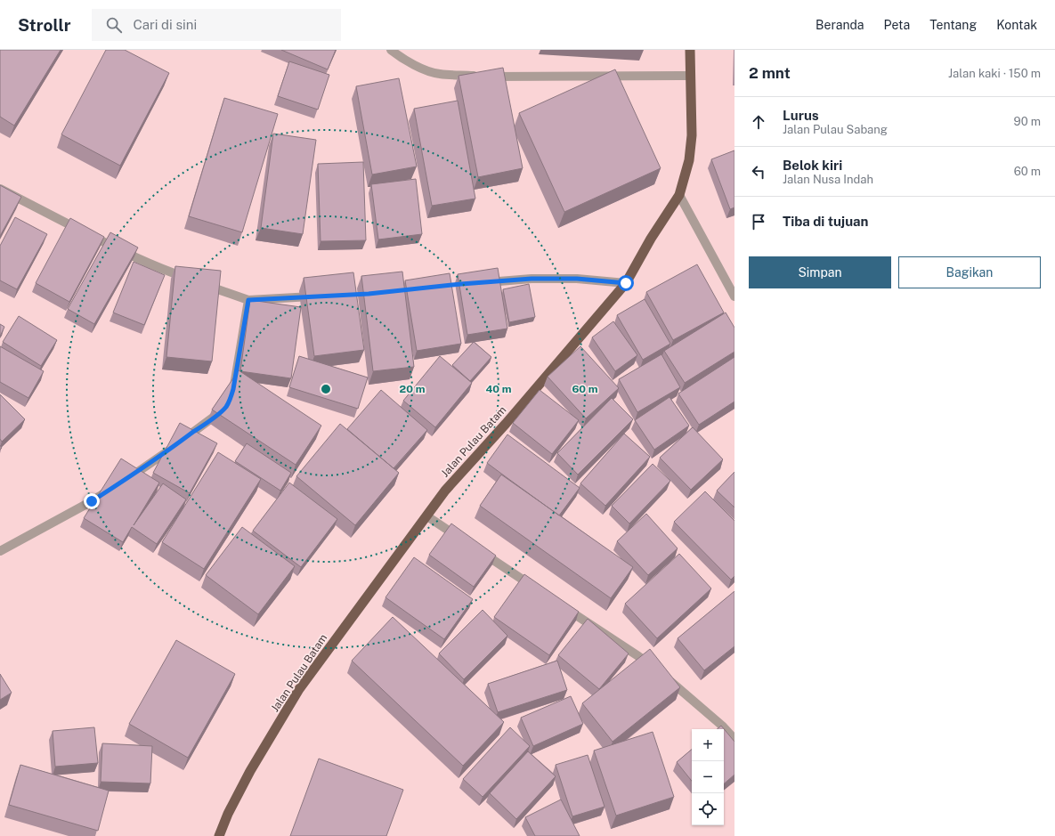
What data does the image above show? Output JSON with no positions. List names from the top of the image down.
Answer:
{
  "streets": {
    "highway": ["Jalan Pulau Batam"]
  },
  "page": {
    "header": "Strollr",
    "search": "Cari di sini",
    "nav": [
      "Beranda",
      "Peta",
      "Tentang",
      "Kontak"
    ],
    "heading": ["2 mnt", "Jalan kaki · 150 m"],
    "list": [
      ["Lurus", "Jalan Pulau Sabang", "90 m"],
      ["Belok kiri", "Jalan Nusa Indah", "60 m"],
      "Tiba di tujuan"
    ],
    "buttons": ["Simpan", "Bagikan"],
    "map_buttons": ["+", "−"]
  },
  "rings": ["20 m", "40 m", "60 m"]
}
